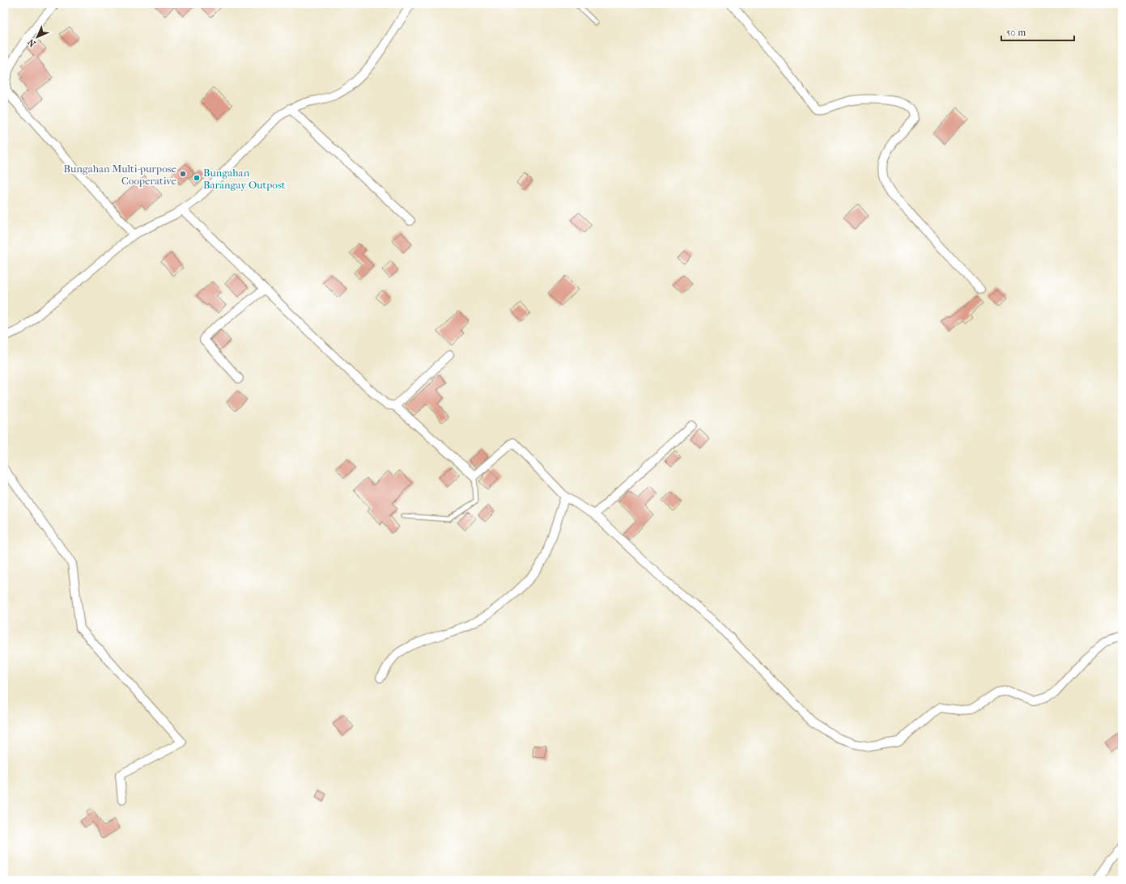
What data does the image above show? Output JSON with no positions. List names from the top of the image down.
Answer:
{
  "places": ["Bungahan Multi-purpose Cooperative", "Bungahan Barangay Outpost"],
  "scale_bar": "50 m",
  "north": "bottom left"
}
